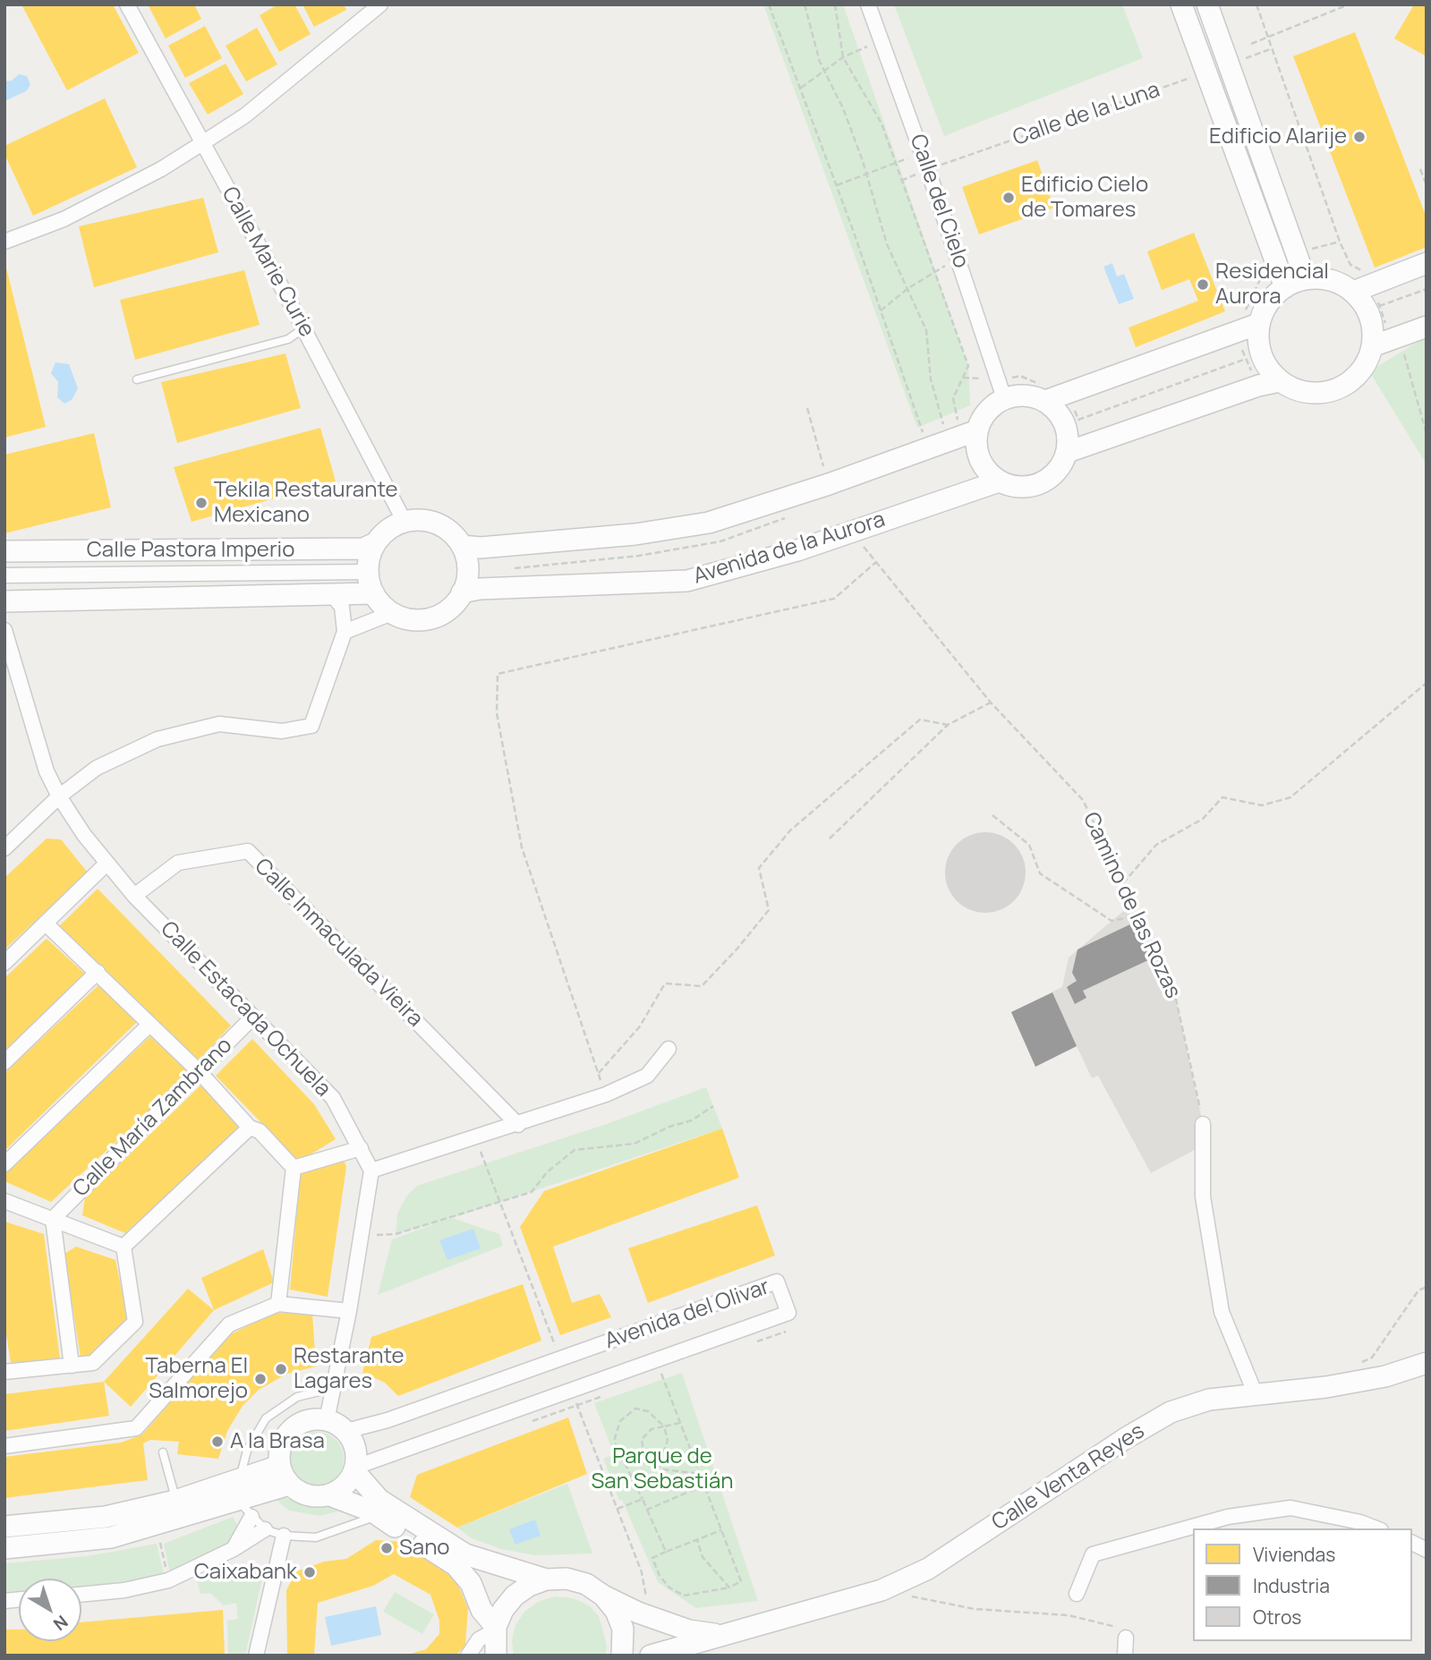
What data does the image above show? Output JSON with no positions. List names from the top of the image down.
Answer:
{
  "streets": {
    "street": [
      "Calle del Cielo",
      "Calle Marie Curie",
      "Avenida de la Aurora",
      "Calle Pastora Imperio",
      "Calle Inmaculada Vieira",
      "Calle Estacada Ochuela",
      "Calle María Zambrano",
      "Avenida del Olivar",
      "Calle Venta Reyes"
    ],
    "path": ["Calle de la Luna", "Camino de las Rozas"]
  },
  "crossings": [
    ["Calle de la Luna", "Calle del Cielo"],
    ["Calle del Cielo", "Avenida de la Aurora"],
    ["Calle Marie Curie", "Avenida de la Aurora"],
    ["Calle Marie Curie", "Calle Pastora Imperio"],
    ["Avenida de la Aurora", "Calle Pastora Imperio"],
    ["Avenida de la Aurora", "Camino de las Rozas"],
    ["Calle Inmaculada Vieira", "Calle Estacada Ochuela"],
    ["Calle Estacada Ochuela", "Calle María Zambrano"],
    ["Avenida del Olivar", "Calle Venta Reyes"]
  ],
  "parks": ["Parque de San Sebastián"],
  "places": [
    "Edificio Alarije",
    "Edificio Cielo de Tomares",
    "Residencial Aurora",
    "Tekila Restaurante Mexicano",
    "Restarante Lagares",
    "Taberna El Salmorejo",
    "A la Brasa",
    "Sano",
    "Caixabank"
  ],
  "legend": ["Viviendas", "Industria", "Otros"],
  "north": "bottom right"
}
